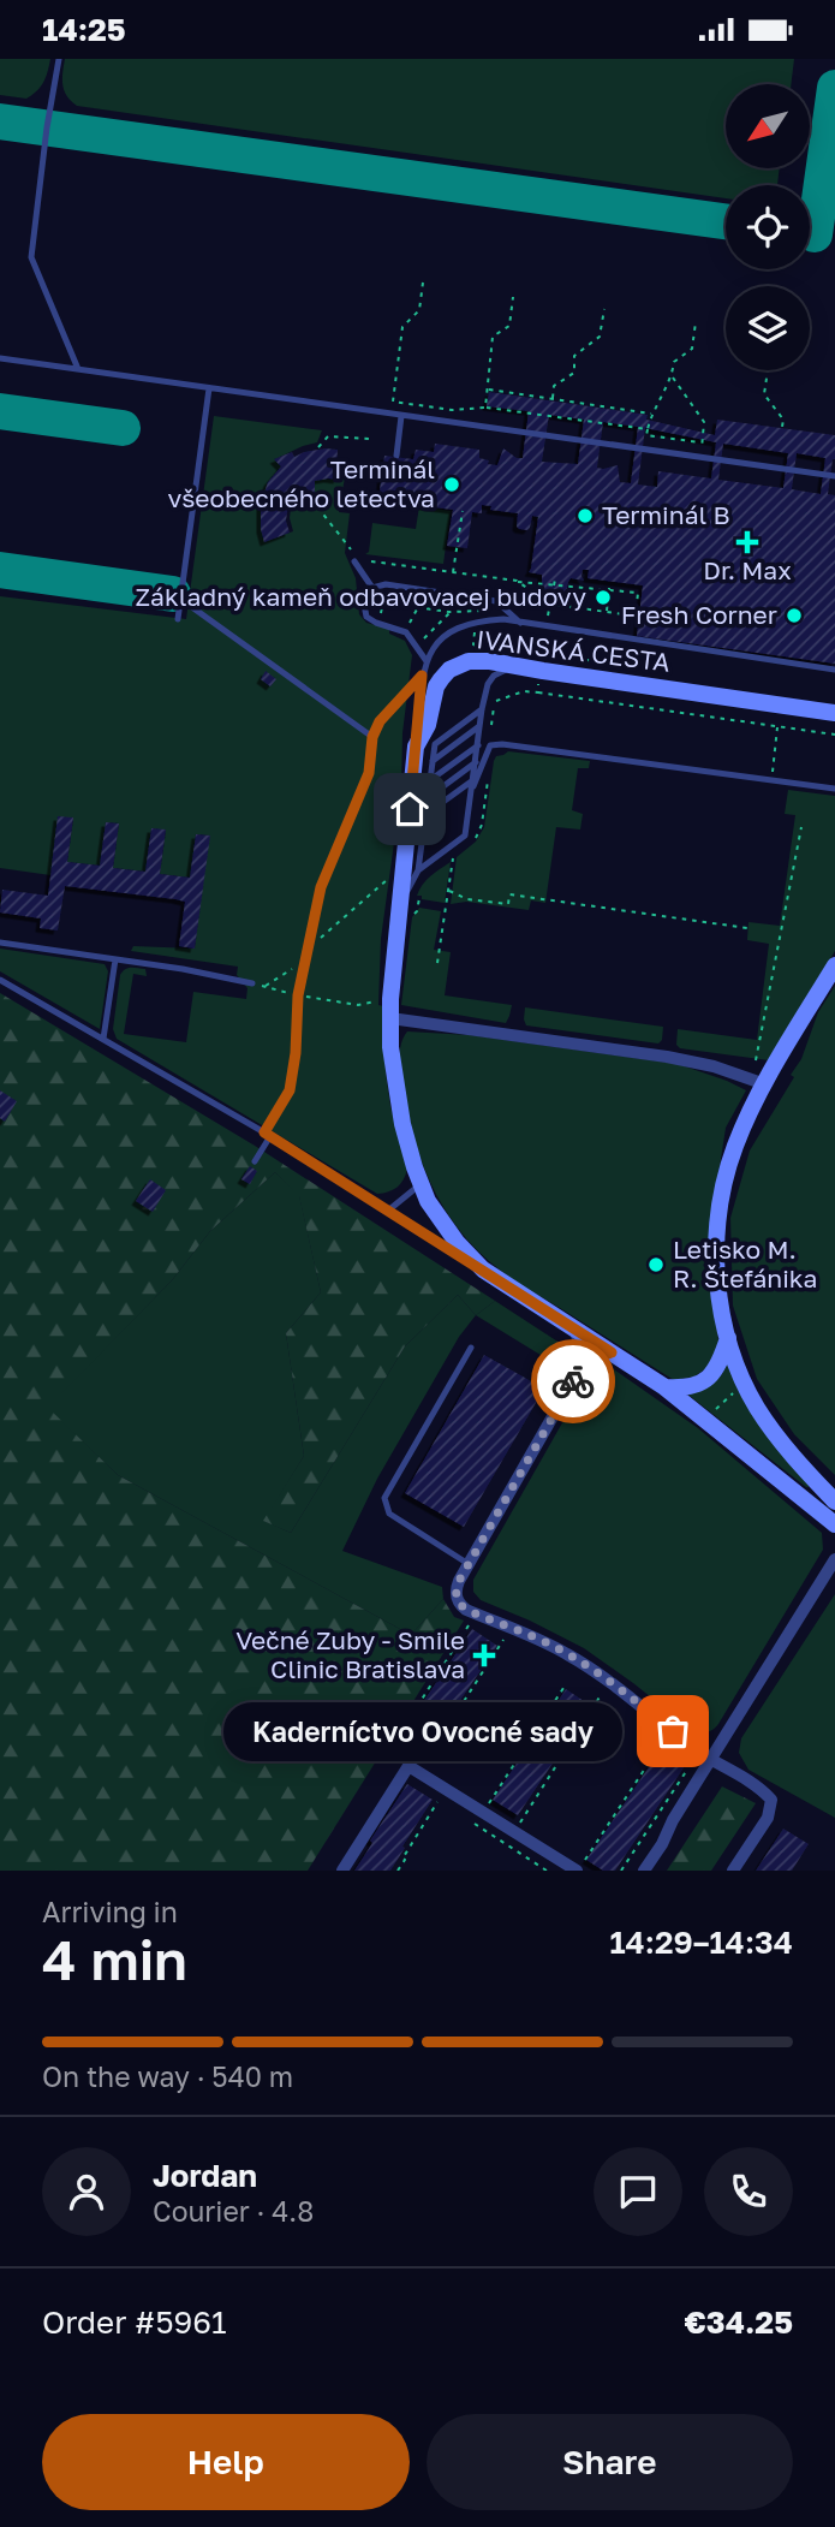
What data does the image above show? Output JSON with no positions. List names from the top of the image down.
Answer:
{
  "streets": {
    "street": ["IVANSKÁ CESTA"]
  },
  "places": {
    "other": [
      "Terminál všeobecného letectva",
      "Terminál B",
      "Základný kameň odbavovacej budovy",
      "Fresh Corner",
      "Letisko M. R. Štefánika",
      "Kaderníctvo Ovocné sady"
    ],
    "health": ["Dr. Max", "Večné Zuby - Smile Clinic Bratislava"]
  },
  "north": "bottom left",
  "page": {
    "status": "14:25",
    "bubble": "Kaderníctvo Ovocné sady",
    "heading": ["4 min", "Arriving in", "14:29–14:34"],
    "panel": [
      "Jordan",
      "Courier · 4.8",
      "Order #5961",
      "€34.25"
    ],
    "bar": "On the way · 540 m",
    "buttons": ["Help", "Share"]
  }
}
